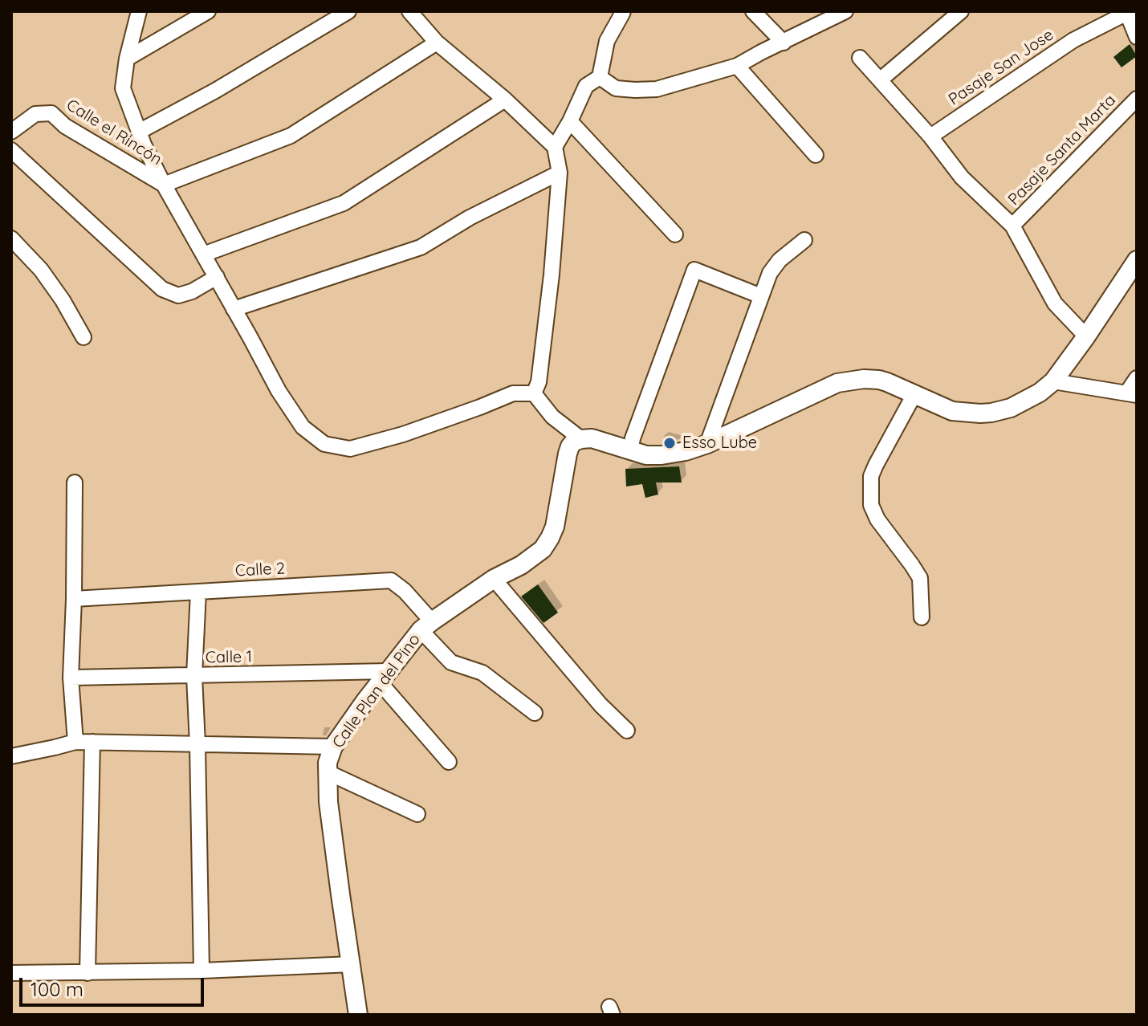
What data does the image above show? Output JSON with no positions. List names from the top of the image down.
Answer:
{
  "streets": {
    "street": [
      "Pasaje San Jose",
      "Calle el Rincón",
      "Pasaje Santa Marta",
      "Calle 2",
      "Calle 1",
      "Calle Plan del Pino"
    ]
  },
  "crossings": [
    ["Calle 2", "Calle Plan del Pino"],
    ["Calle 1", "Calle Plan del Pino"]
  ],
  "places": ["Esso Lube"],
  "scale_bar": "100 m"
}
